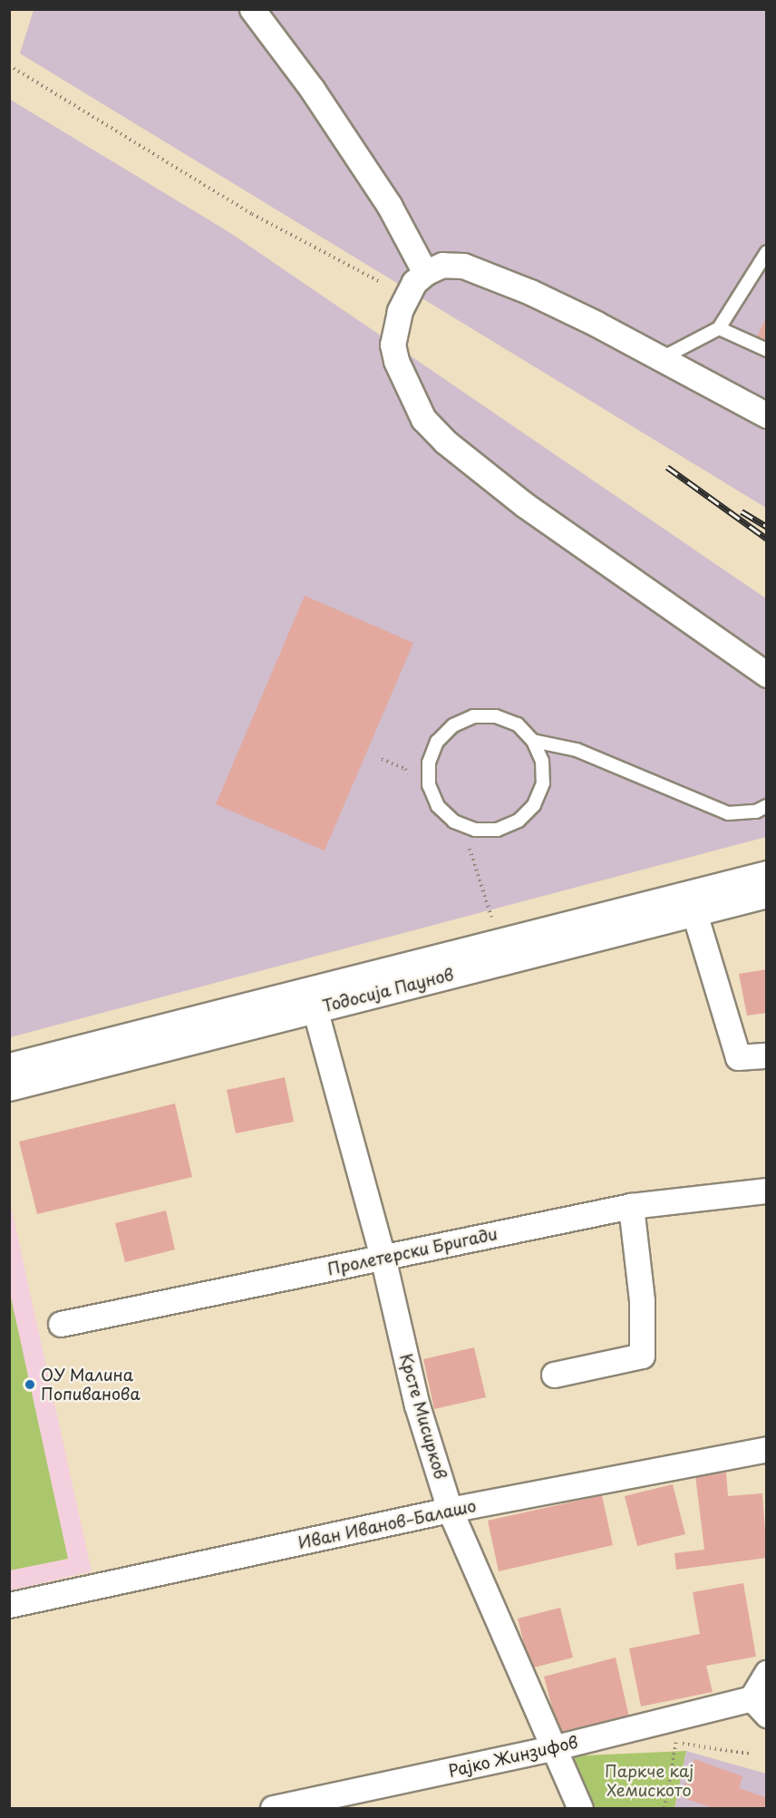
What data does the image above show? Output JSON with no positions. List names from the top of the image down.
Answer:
{
  "streets": {
    "street": [
      "Тодосија Паунов",
      "Пролетерски Бригади",
      "Крсте Мисирков",
      "Иван Иванов–Балашо",
      "Рајко Жинзифов"
    ]
  },
  "crossings": [
    ["Тодосија Паунов", "Крсте Мисирков"],
    ["Пролетерски Бригади", "Крсте Мисирков"],
    ["Крсте Мисирков", "Иван Иванов–Балашо"],
    ["Крсте Мисирков", "Рајко Жинзифов"]
  ],
  "parks": ["Паркче кај Хемиското"],
  "places": ["ОУ Малина Попиванова"]
}
